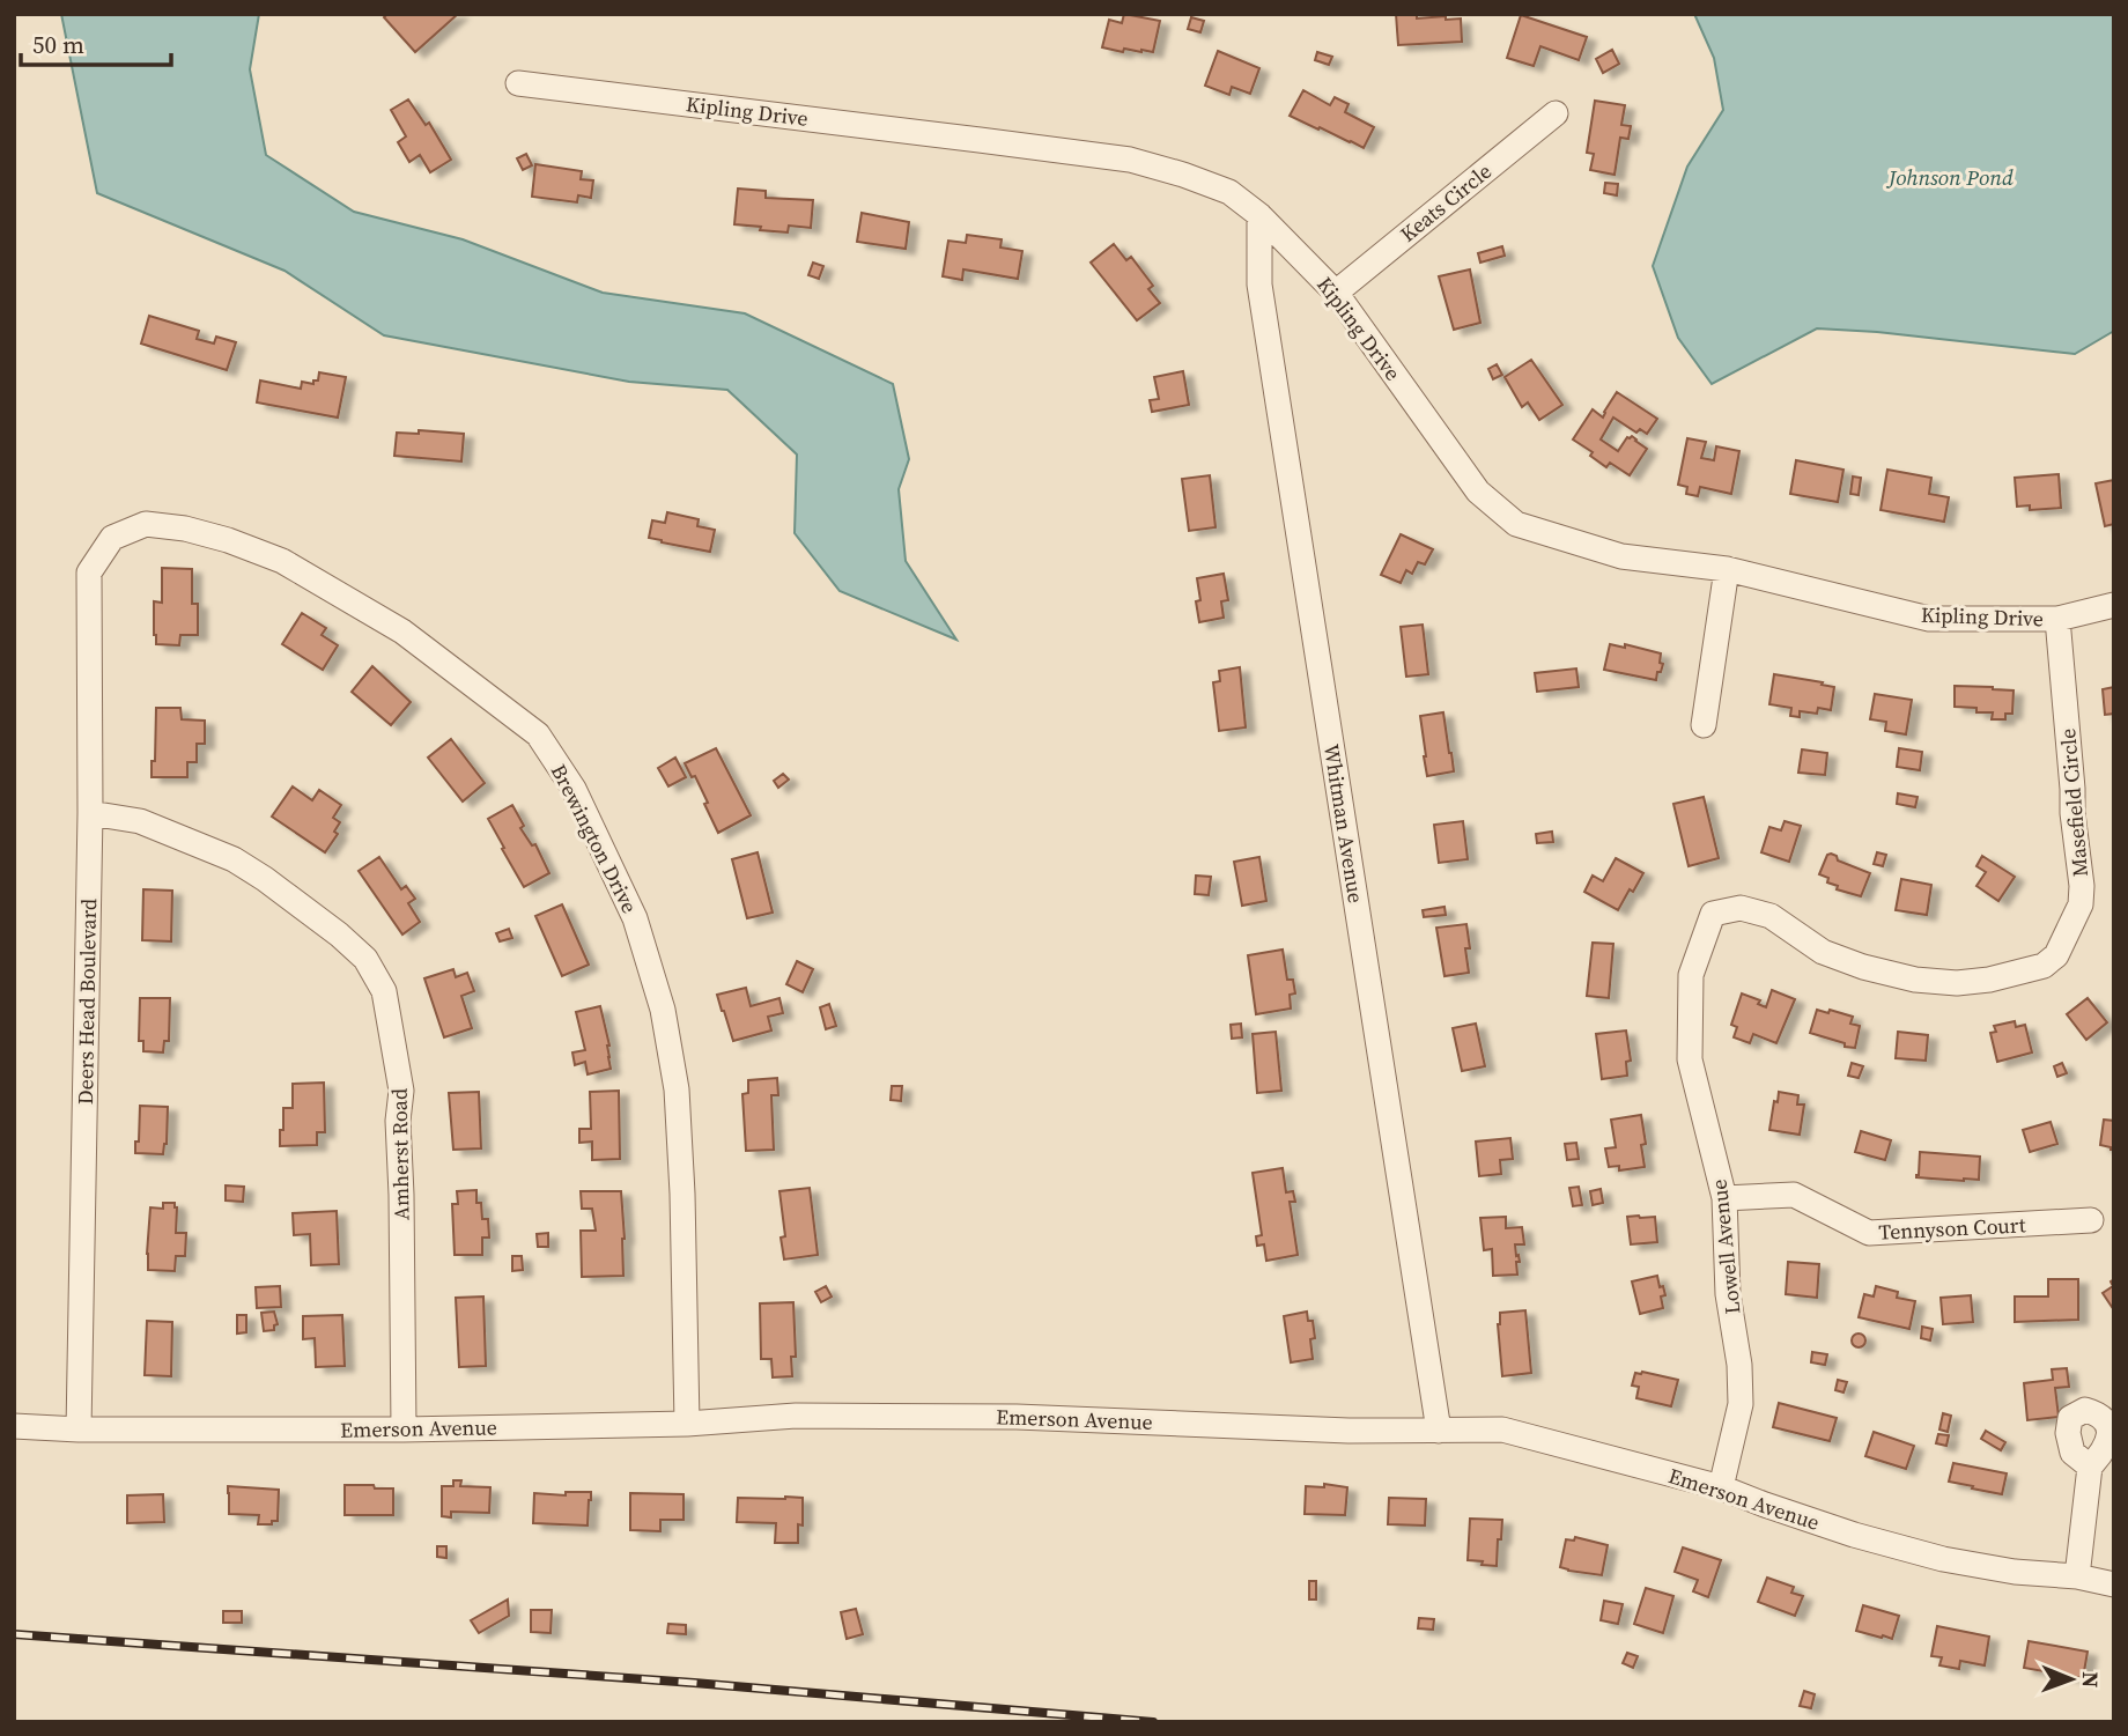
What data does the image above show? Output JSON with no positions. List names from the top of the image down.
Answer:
{
  "streets": {
    "street": [
      "Kipling Drive",
      "Keats Circle",
      "Masefield Circle",
      "Whitman Avenue",
      "Brewington Drive",
      "Deers Head Boulevard",
      "Amherst Road",
      "Tennyson Court",
      "Lowell Avenue",
      "Emerson Avenue"
    ]
  },
  "crossings": [
    ["Kipling Drive", "Keats Circle"],
    ["Kipling Drive", "Masefield Circle"],
    ["Kipling Drive", "Whitman Avenue"],
    ["Masefield Circle", "Lowell Avenue"],
    ["Whitman Avenue", "Emerson Avenue"],
    ["Brewington Drive", "Deers Head Boulevard"],
    ["Brewington Drive", "Emerson Avenue"],
    ["Deers Head Boulevard", "Amherst Road"],
    ["Deers Head Boulevard", "Emerson Avenue"],
    ["Amherst Road", "Emerson Avenue"],
    ["Tennyson Court", "Lowell Avenue"],
    ["Lowell Avenue", "Emerson Avenue"]
  ],
  "water": ["Johnson Pond"],
  "scale_bar": "50 m",
  "north": "right"
}
